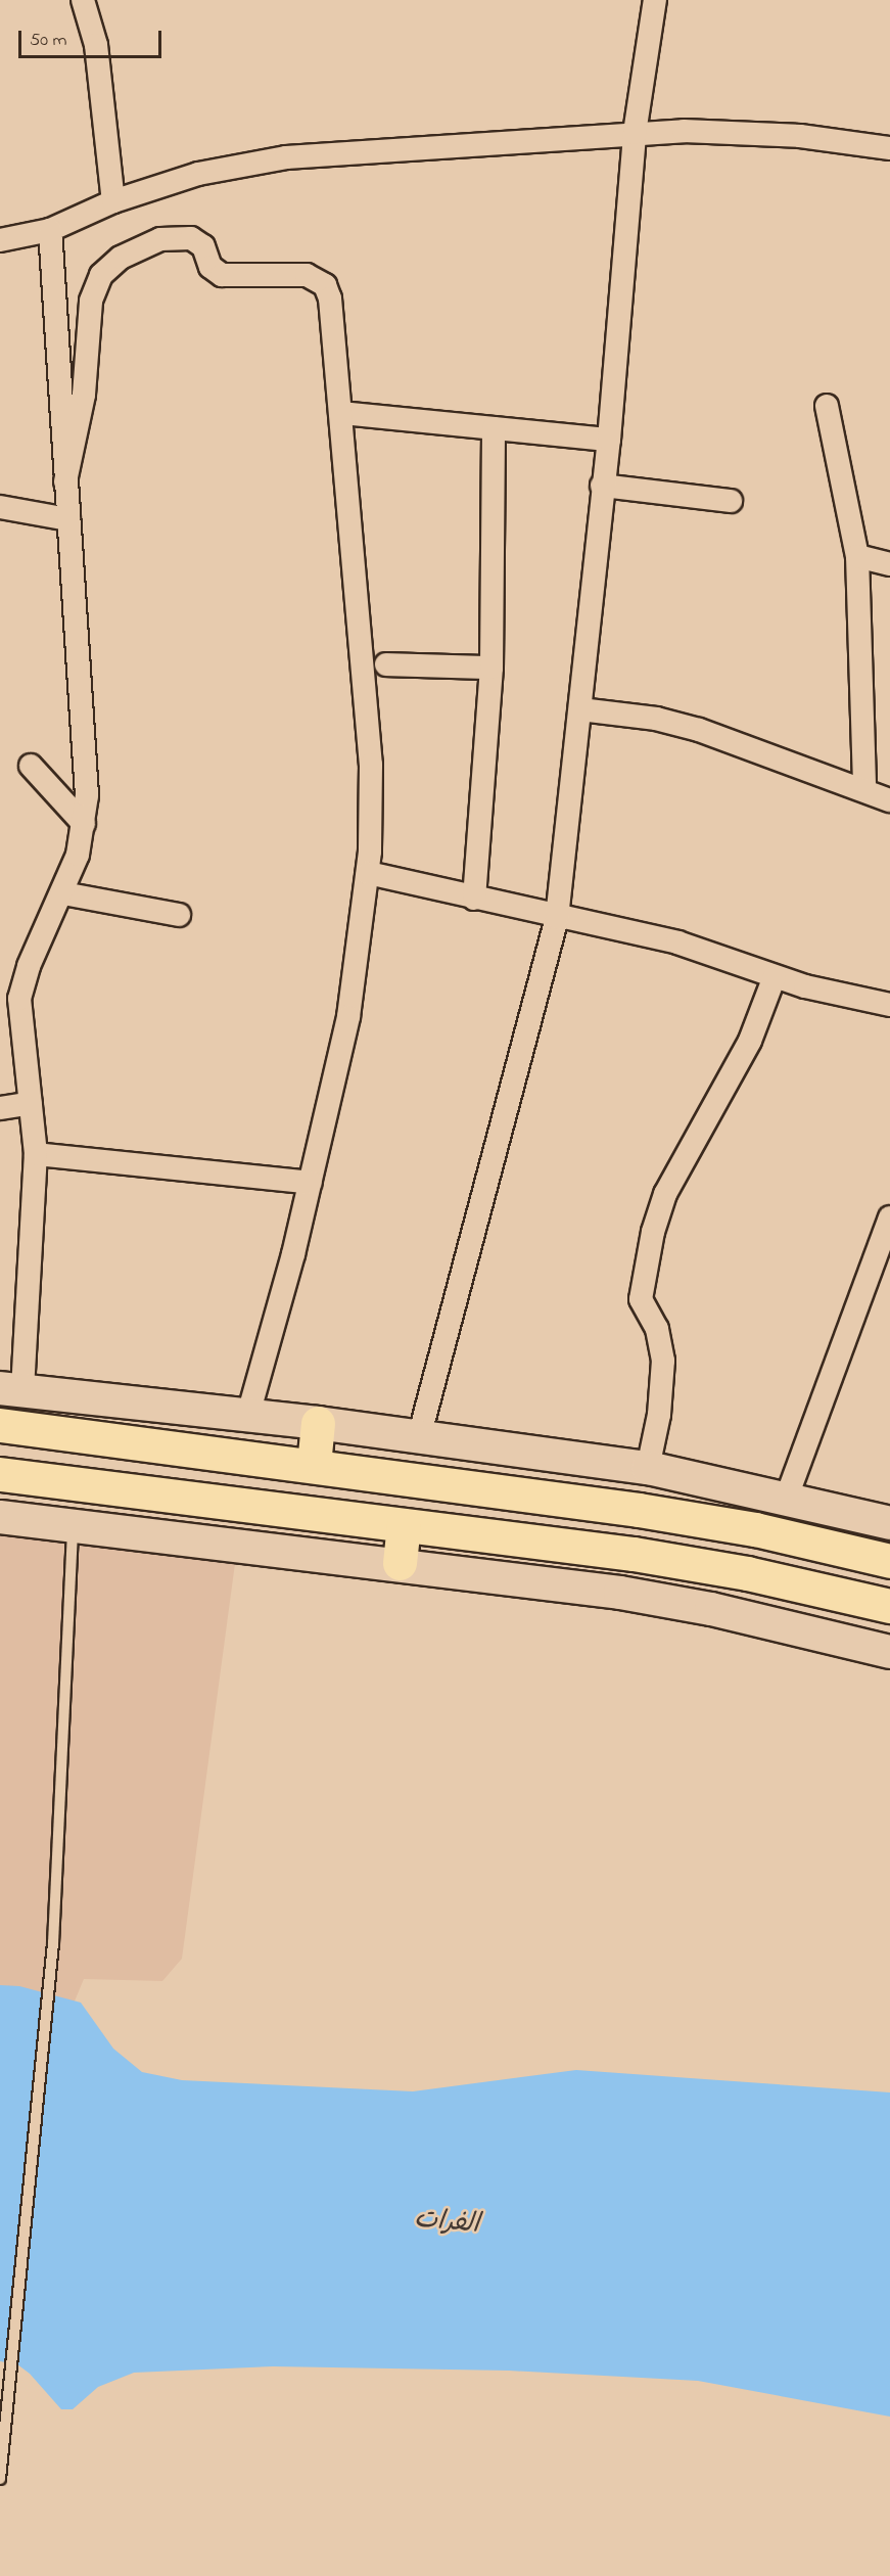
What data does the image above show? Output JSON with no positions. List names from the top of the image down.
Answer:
{
  "water": ["الفرات"],
  "scale_bar": "50 m"
}
